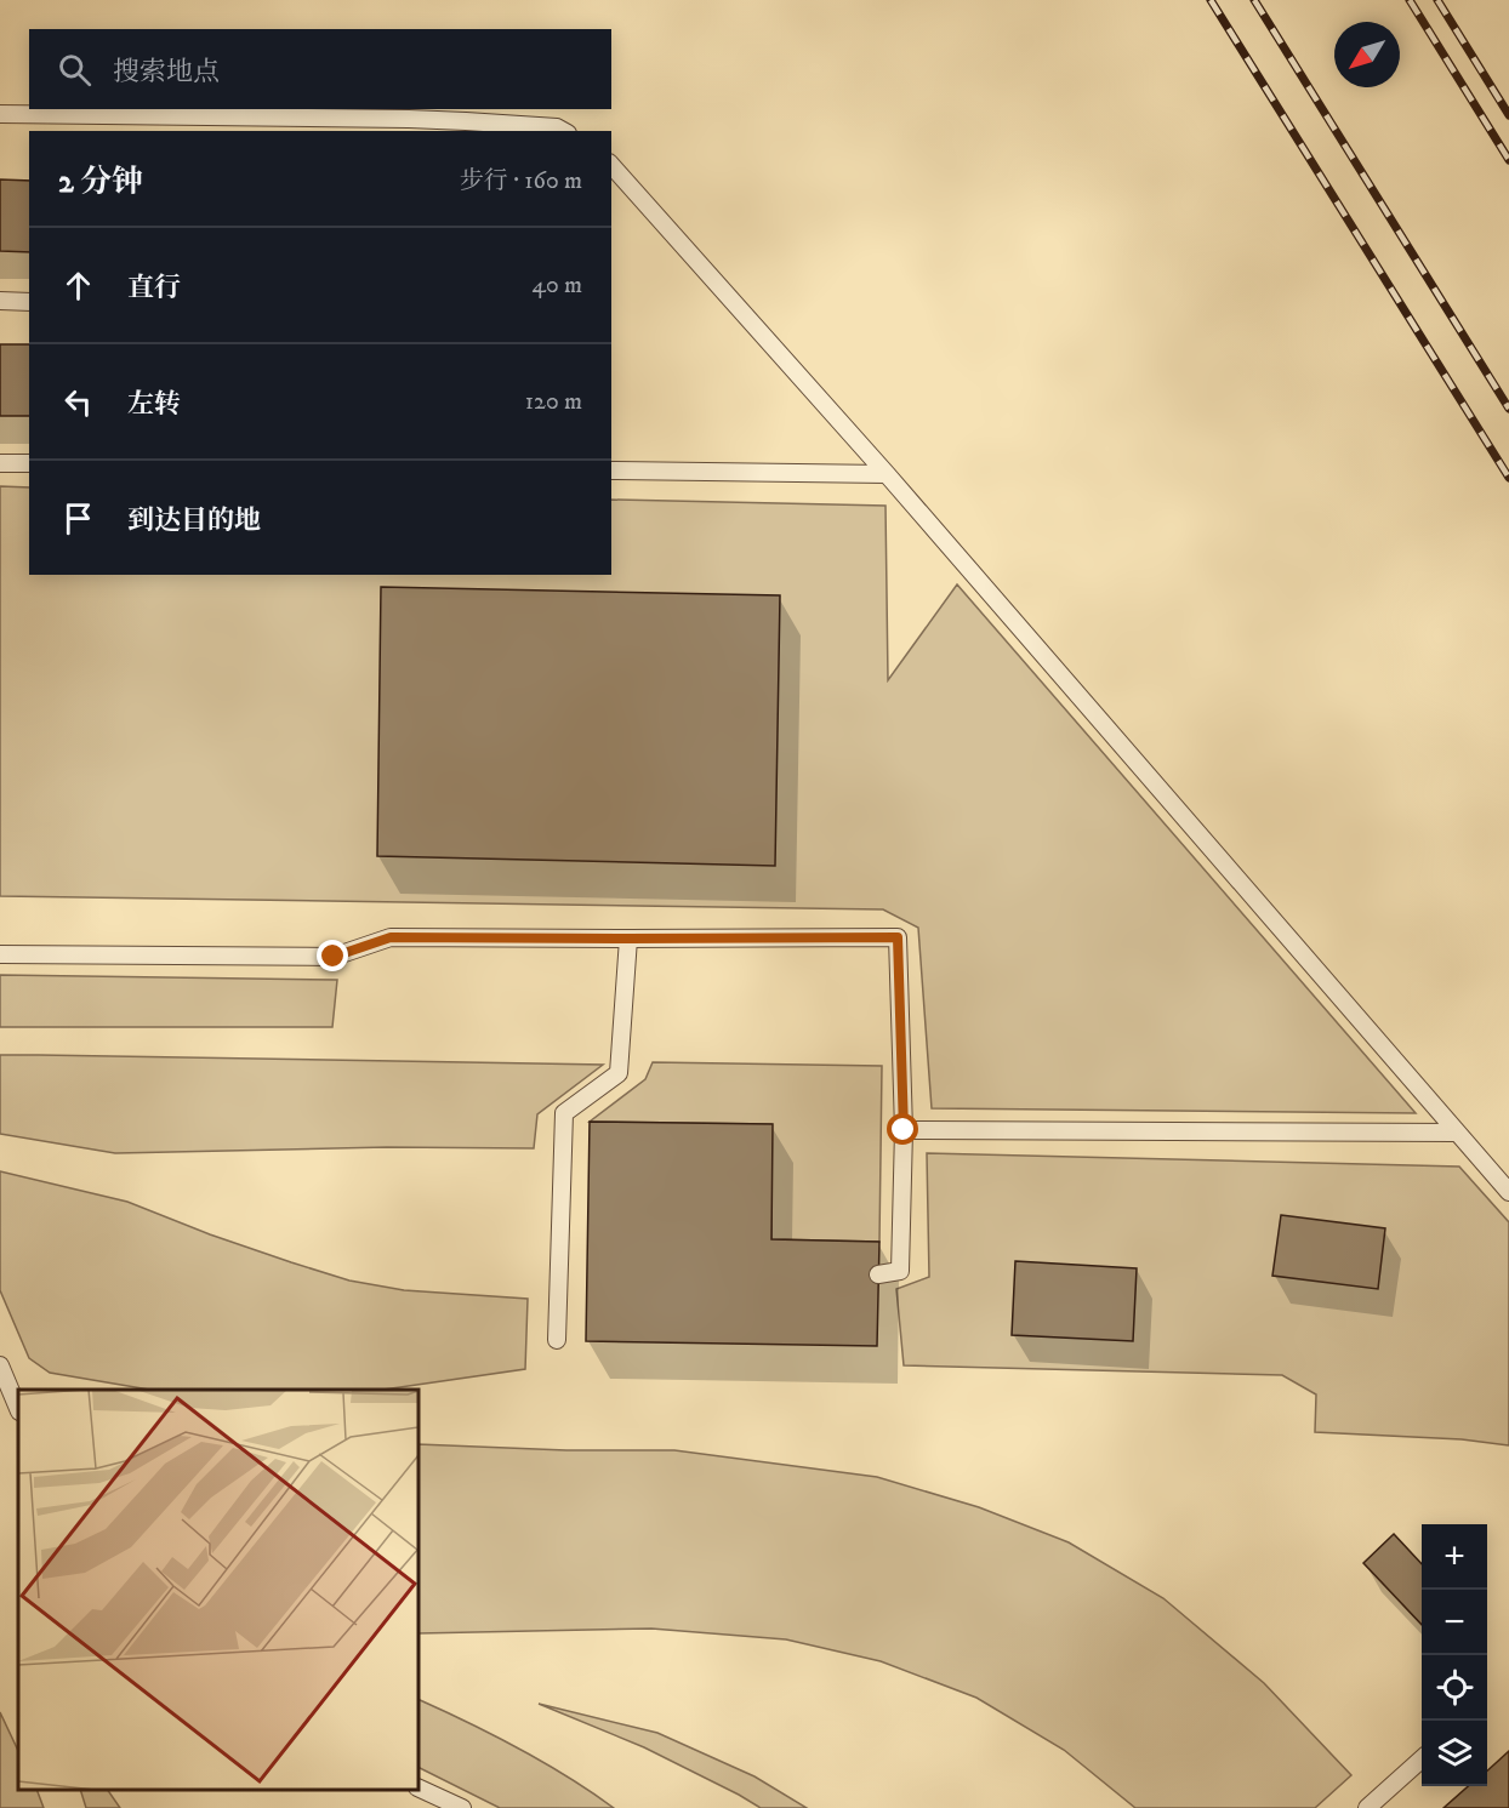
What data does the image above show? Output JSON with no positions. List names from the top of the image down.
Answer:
{
  "north": "bottom left",
  "page": {
    "search": "搜索地点",
    "heading": ["2 分钟", "步行 · 160 m"],
    "list": [
      ["直行", "40 m"],
      ["左转", "120 m"],
      "到达目的地"
    ],
    "map_buttons": ["+", "−"]
  }
}
